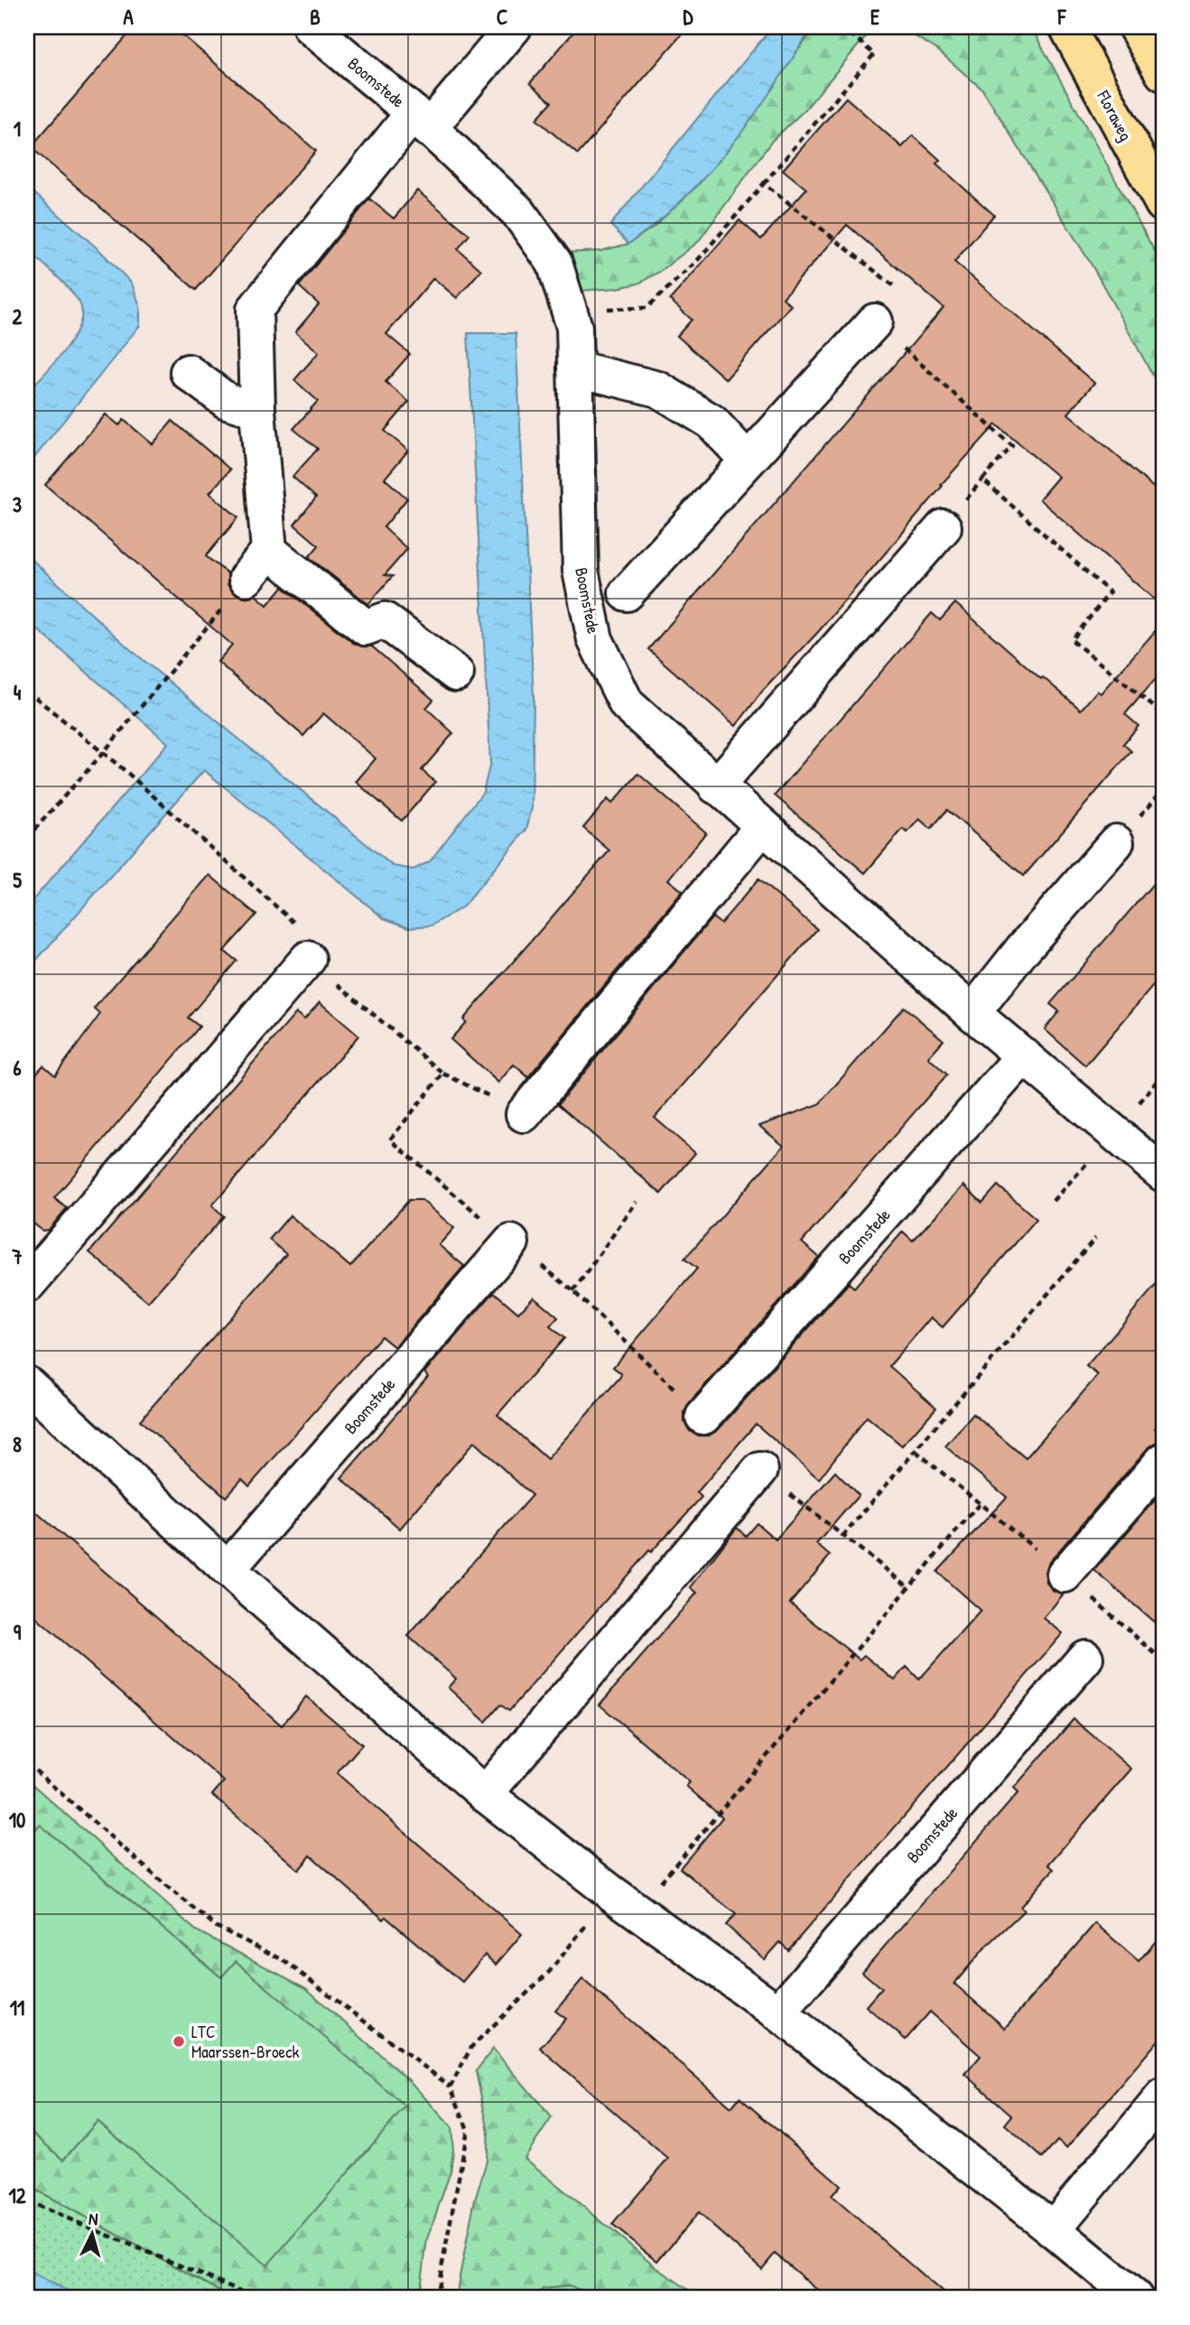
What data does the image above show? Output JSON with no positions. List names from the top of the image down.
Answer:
{
  "streets": {
    "main road": ["Floraweg"],
    "street": ["Boomstede"]
  },
  "places": ["LTC Maarssen-Broeck"],
  "north": "top",
  "grid": {
    "columns": [
      "A",
      "B",
      "C",
      "D",
      "E",
      "F"
    ],
    "rows": [
      "1",
      "2",
      "3",
      "4",
      "5",
      "6",
      "7",
      "8",
      "9",
      "10",
      "11",
      "12"
    ]
  }
}
